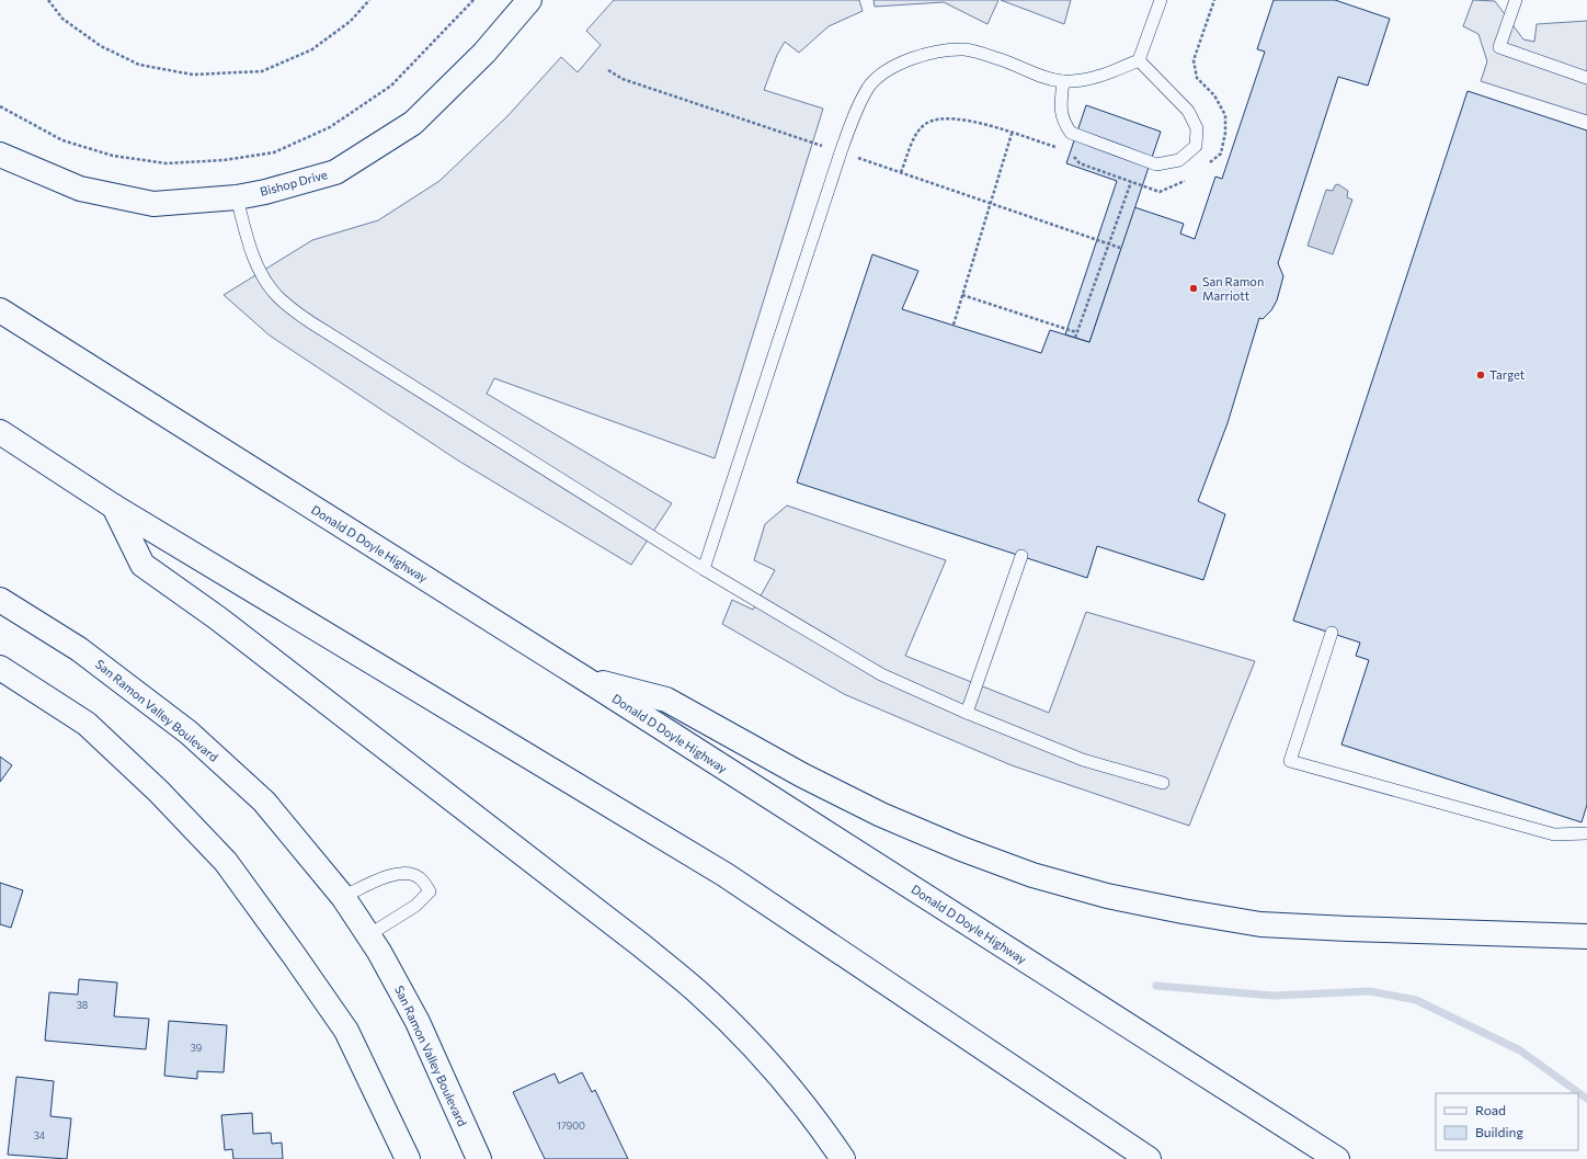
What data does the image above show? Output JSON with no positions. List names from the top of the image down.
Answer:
{
  "streets": {
    "main road": ["Bishop Drive", "Donald D Doyle Highway", "San Ramon Valley Boulevard"]
  },
  "places": ["San Ramon Marriott", "Target"],
  "house_numbers": [
    "38",
    "39",
    "17900",
    "34"
  ],
  "legend": ["Road", "Building"]
}
